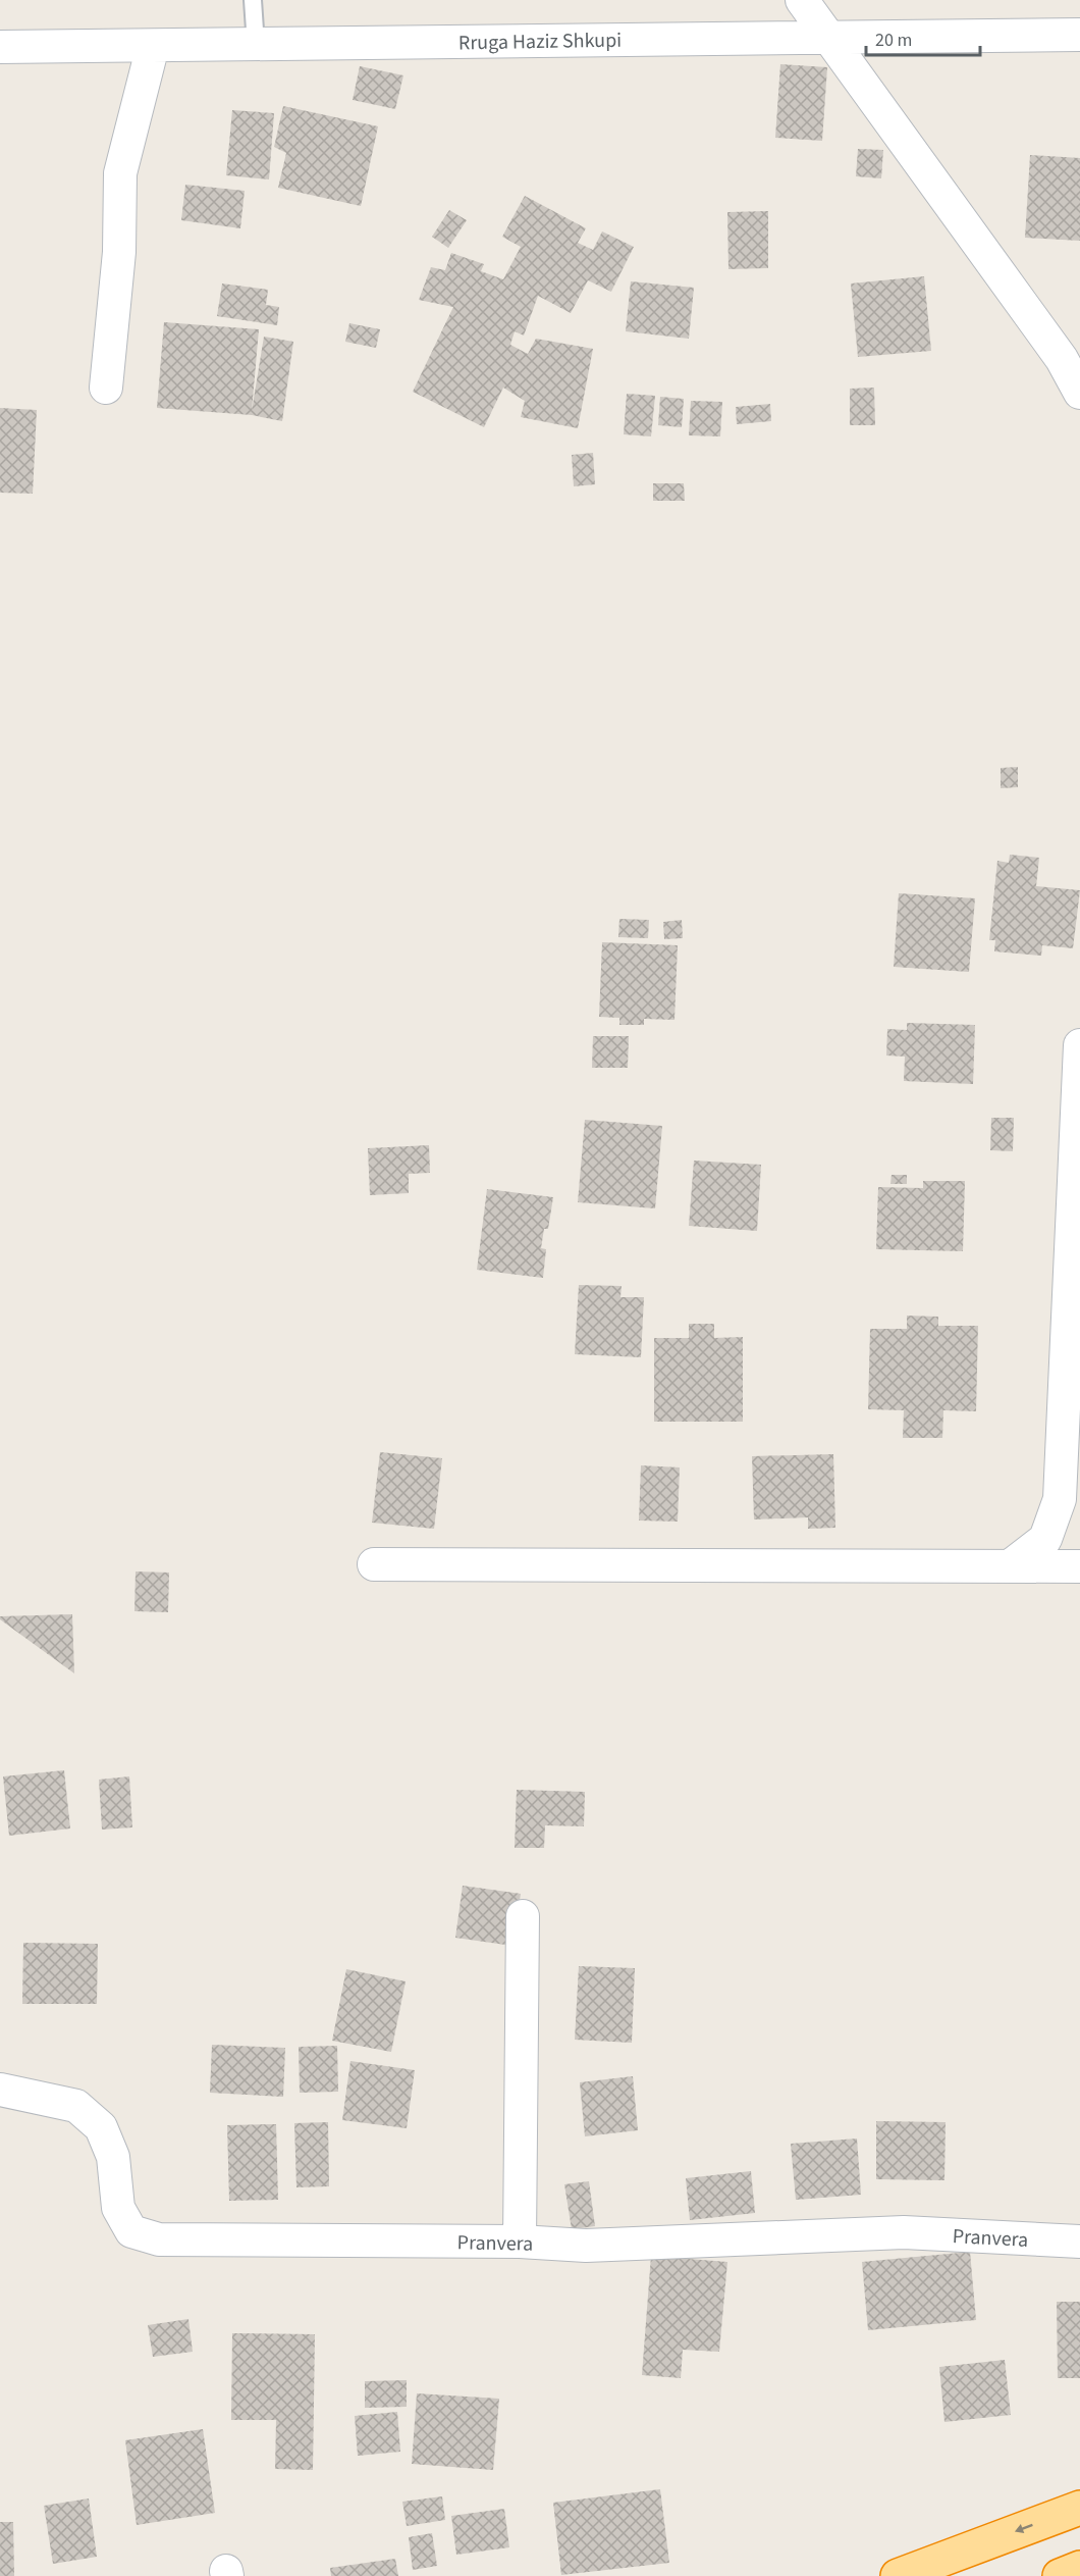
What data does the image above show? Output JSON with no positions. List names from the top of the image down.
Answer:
{
  "streets": {
    "street": ["Rruga Haziz Shkupi", "Pranvera"]
  },
  "scale_bar": "20 m"
}
